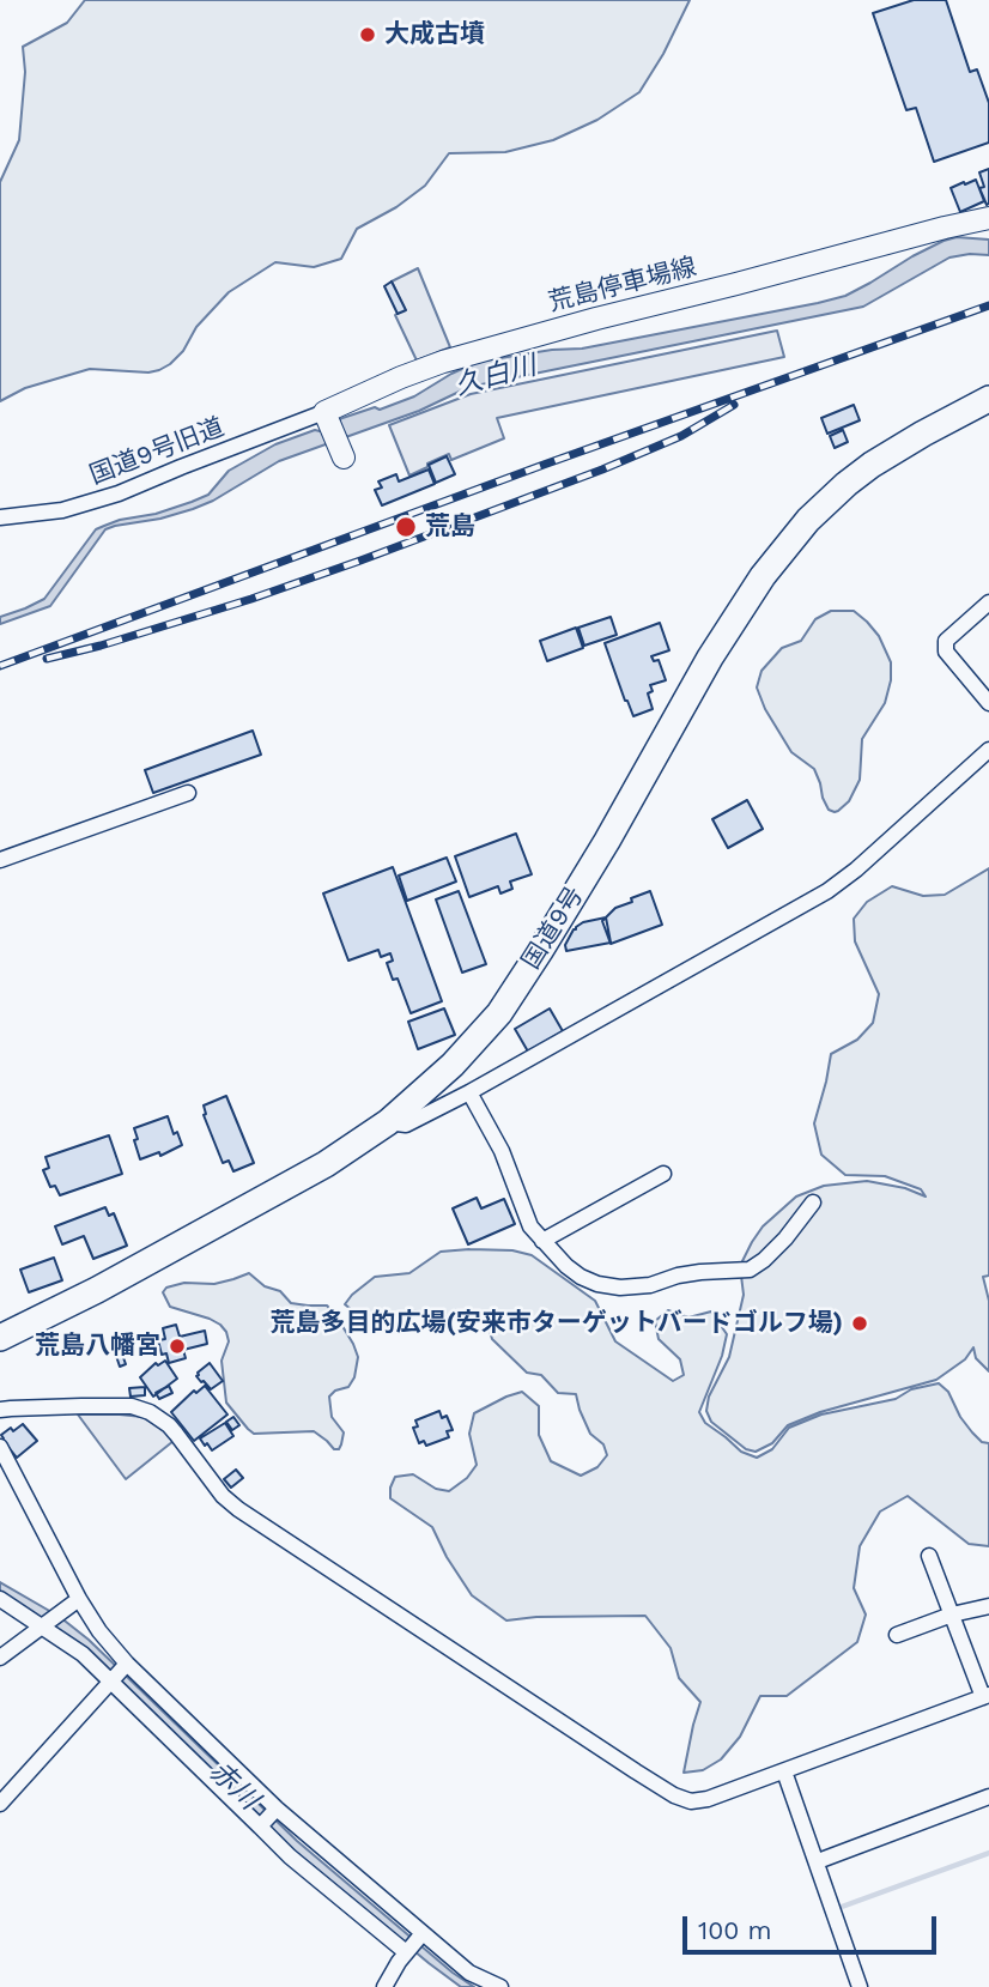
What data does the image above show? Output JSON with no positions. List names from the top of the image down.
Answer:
{
  "streets": {
    "highway": ["国道9号"],
    "main road": ["荒島停車場線"],
    "street": ["国道9号旧道"]
  },
  "crossings": [
    ["荒島停車場線", "国道9号旧道"]
  ],
  "water": ["久白川", "赤川"],
  "places": [
    "大成古墳",
    "荒島",
    "荒島多目的広場(安来市ターゲットバードゴルフ場)",
    "荒島八幡宮"
  ],
  "scale_bar": "100 m"
}
